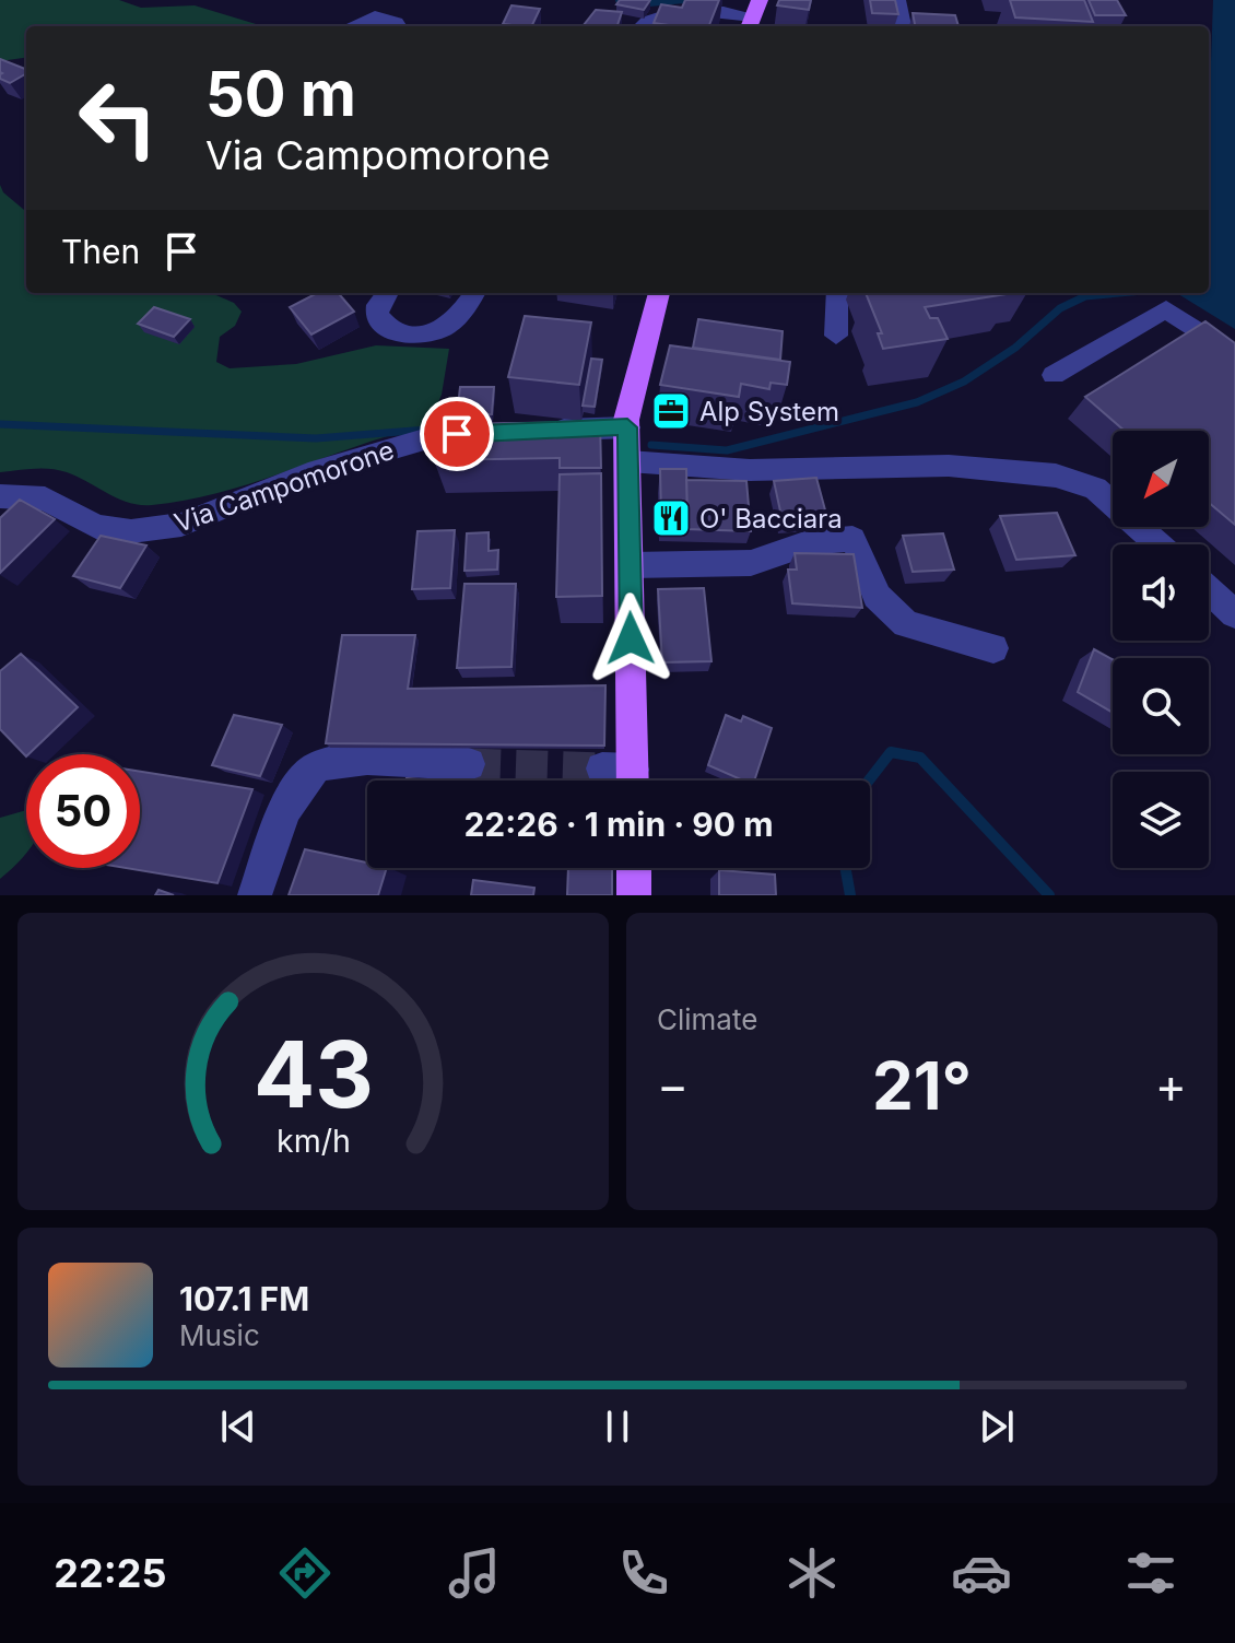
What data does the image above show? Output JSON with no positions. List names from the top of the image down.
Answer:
{
  "streets": {
    "street": ["Via Campomorone"]
  },
  "places": {
    "office": ["Alp System"],
    "restaurant": ["O' Bacciara"]
  },
  "north": "bottom left",
  "page": {
    "turn": ["50 m", "Via Campomorone"],
    "then": "Then",
    "limit": "50",
    "trip": "22:26 · 1 min · 90 m",
    "tile": "Climate",
    "heat": ["−", "21°", "+"],
    "song": ["107.1 FM", "Music"],
    "tabs": "22:25",
    "gauge": ["43", "km/h"]
  }
}
